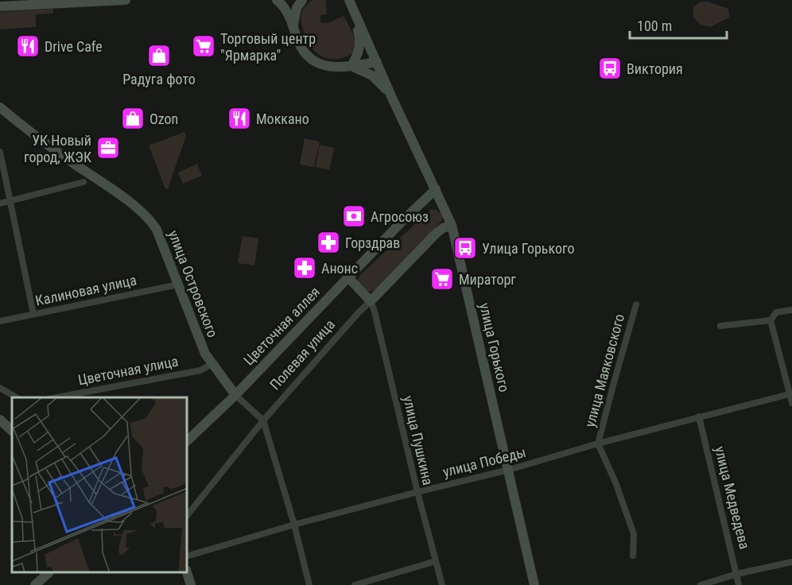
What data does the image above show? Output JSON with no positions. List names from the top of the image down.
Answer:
{
  "streets": {
    "main road": [
      "улица Островского",
      "Цветочная аллея",
      "улица Горького",
      "Полевая улица"
    ],
    "street": [
      "Калиновая улица",
      "Цветочная улица",
      "улица Маяковского",
      "улица Пушкина",
      "улица Победы",
      "улица Медведева"
    ]
  },
  "crossings": [
    ["улица Островского", "Калиновая улица"],
    ["улица Островского", "Цветочная аллея"],
    ["улица Островского", "Цветочная улица"],
    ["Цветочная аллея", "улица Горького"],
    ["улица Горького", "Полевая улица"],
    ["улица Горького", "улица Победы"],
    ["Полевая улица", "улица Пушкина"],
    ["улица Маяковского", "улица Победы"],
    ["улица Пушкина", "улица Победы"],
    ["улица Победы", "улица Медведева"]
  ],
  "places": {
    "restaurant": ["Drive Cafe", "Моккано"],
    "supermarket": ["Торговый центр \"Ярмарка\"", "Мираторг"],
    "shop": ["Радуга фото", "Ozon"],
    "bus stop": ["Виктория", "Улица Горького"],
    "office": ["УК Новый город, ЖЭК"],
    "bank": ["Агросоюз"],
    "pharmacy": ["Горздрав", "Анонс"]
  },
  "scale_bar": "100 m"
}
